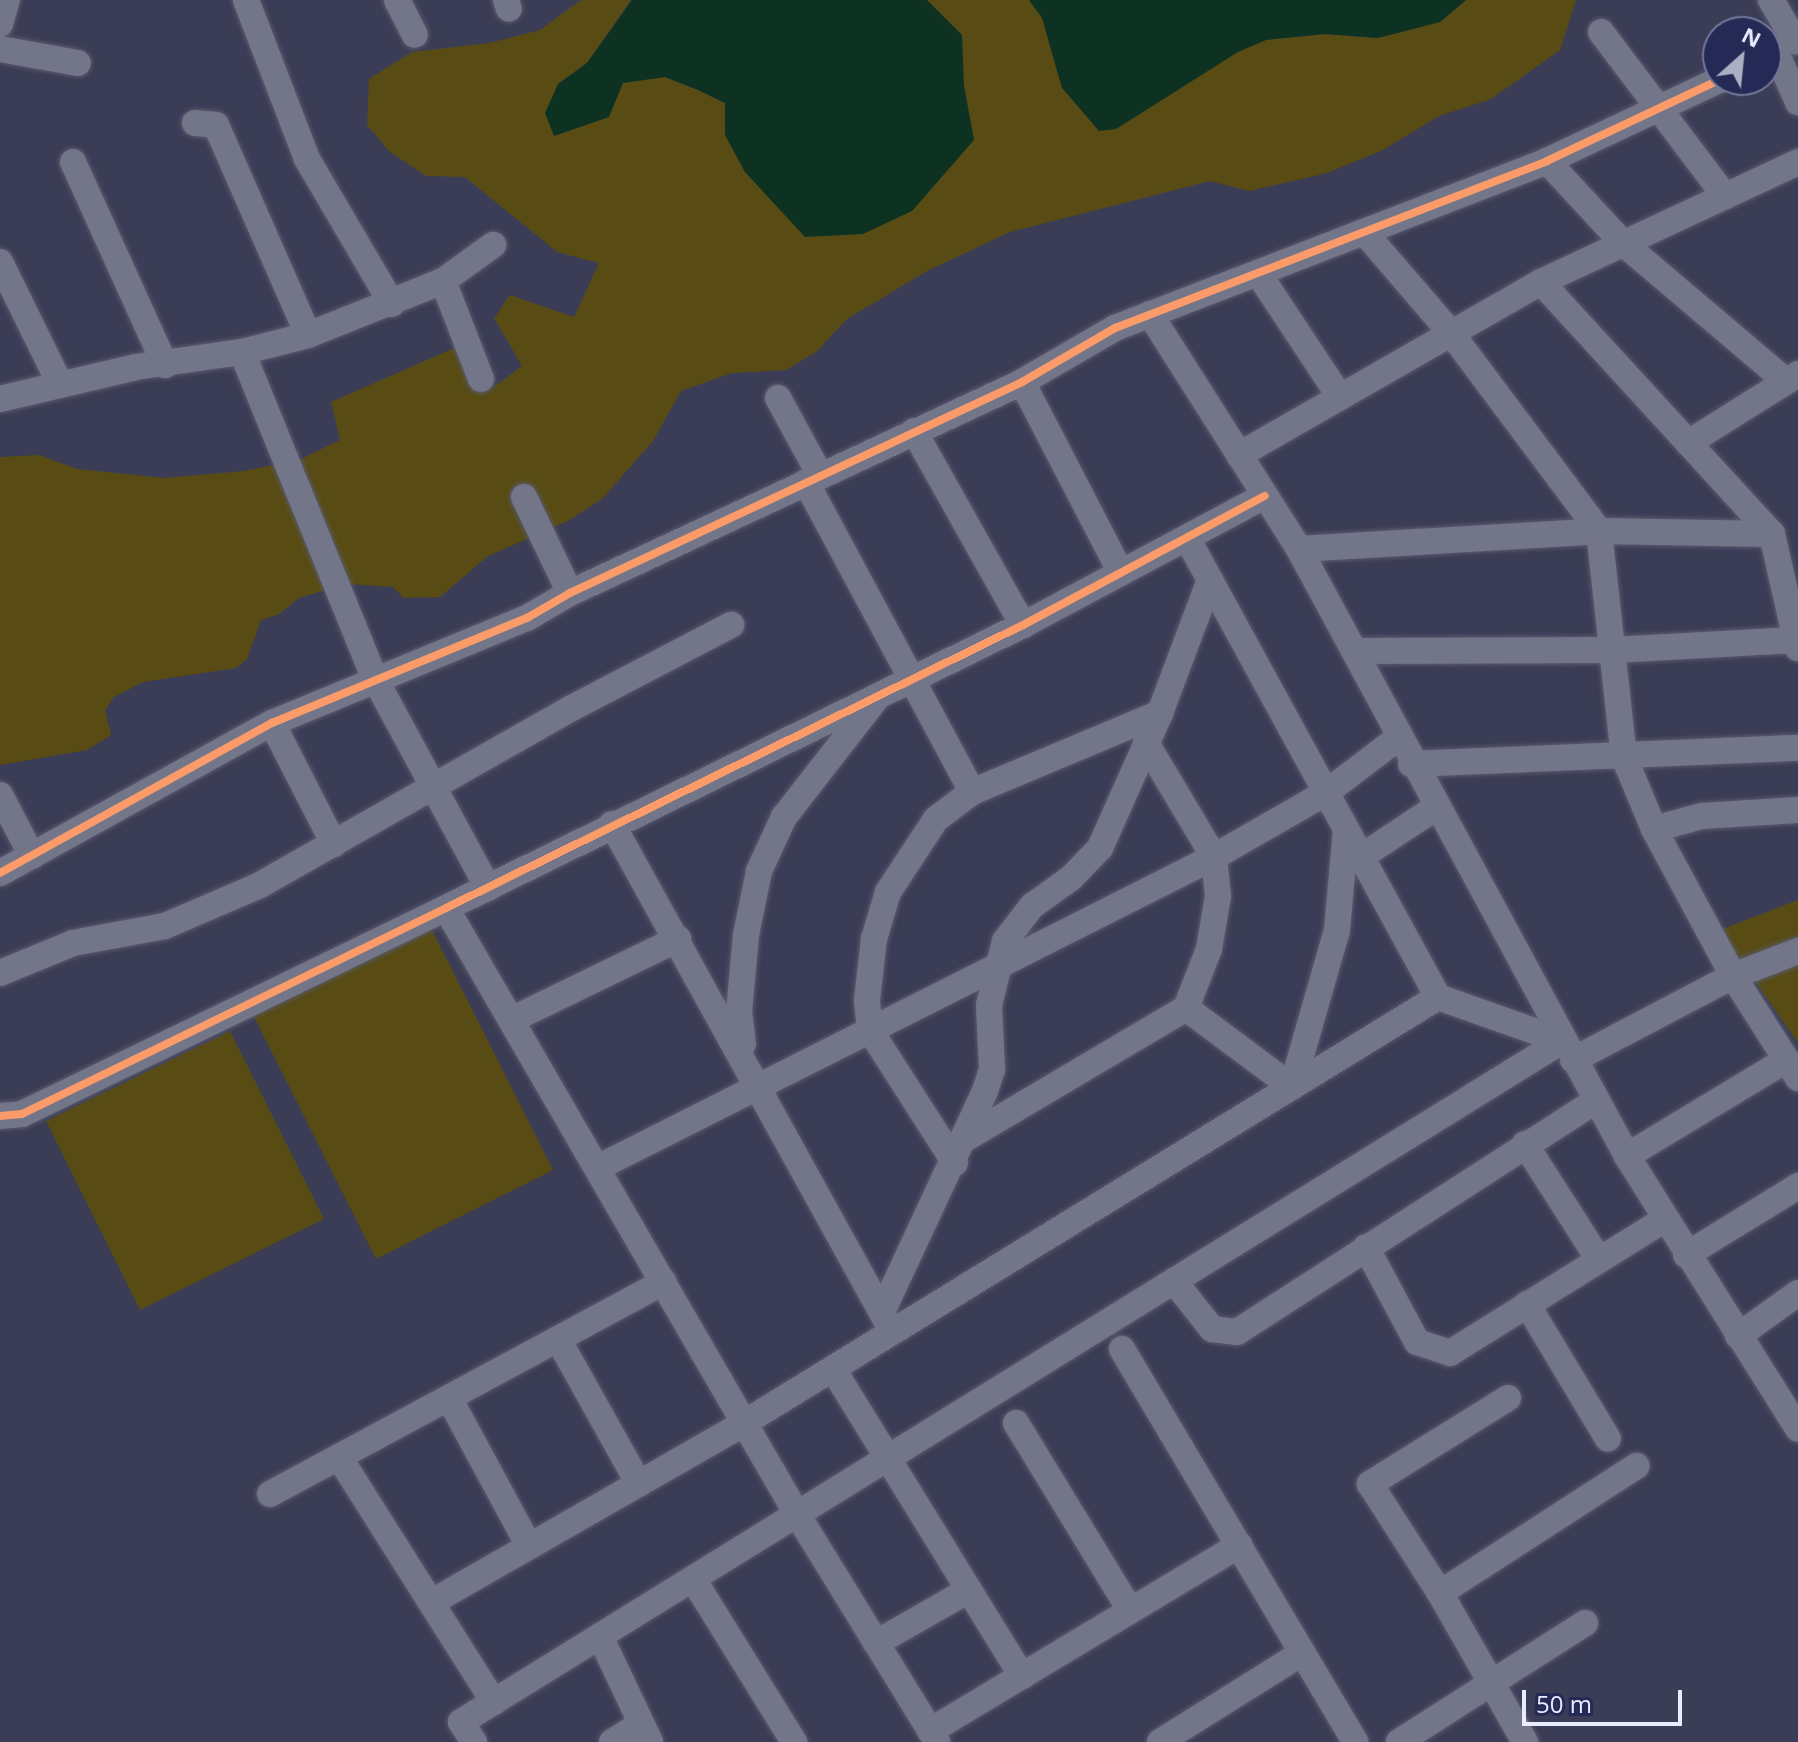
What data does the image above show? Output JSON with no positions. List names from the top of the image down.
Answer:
{
  "scale_bar": "50 m",
  "north": "top right"
}
